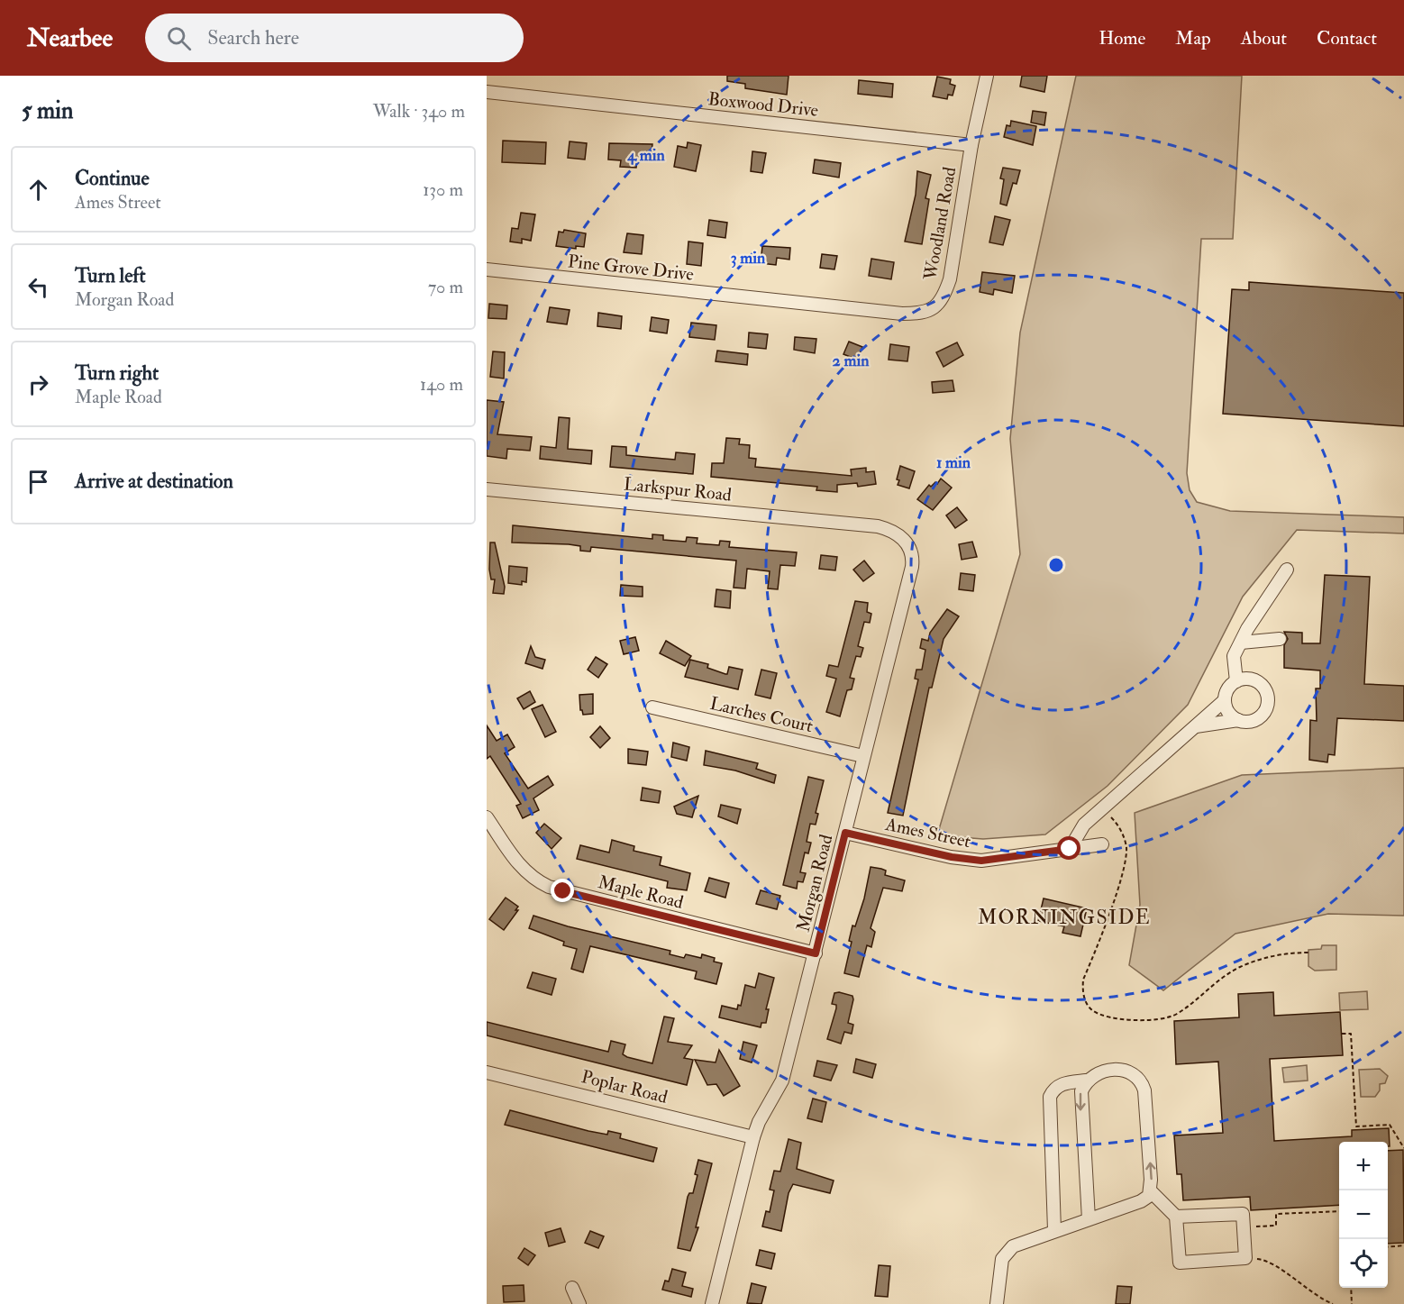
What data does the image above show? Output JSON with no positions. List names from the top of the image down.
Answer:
{
  "streets": {
    "street": [
      "Boxwood Drive",
      "Woodland Road",
      "Pine Grove Drive",
      "Larkspur Road",
      "Larches Court",
      "Ames Street",
      "Morgan Road",
      "Maple Road",
      "Poplar Road"
    ]
  },
  "crossings": [
    ["Boxwood Drive", "Woodland Road"],
    ["Woodland Road", "Pine Grove Drive"],
    ["Larkspur Road", "Morgan Road"],
    ["Larches Court", "Morgan Road"],
    ["Ames Street", "Morgan Road"],
    ["Morgan Road", "Maple Road"],
    ["Morgan Road", "Poplar Road"]
  ],
  "districts": ["MORNINGSIDE"],
  "page": {
    "header": "Nearbee",
    "search": "Search here",
    "nav": [
      "Home",
      "Map",
      "About",
      "Contact"
    ],
    "heading": ["5 min", "Walk · 340 m"],
    "list": [
      ["Continue", "Ames Street", "130 m"],
      ["Turn left", "Morgan Road", "70 m"],
      ["Turn right", "Maple Road", "140 m"],
      "Arrive at destination"
    ],
    "map_buttons": ["+", "−"]
  },
  "rings": [
    "4 min",
    "3 min",
    "2 min",
    "1 min"
  ]
}
